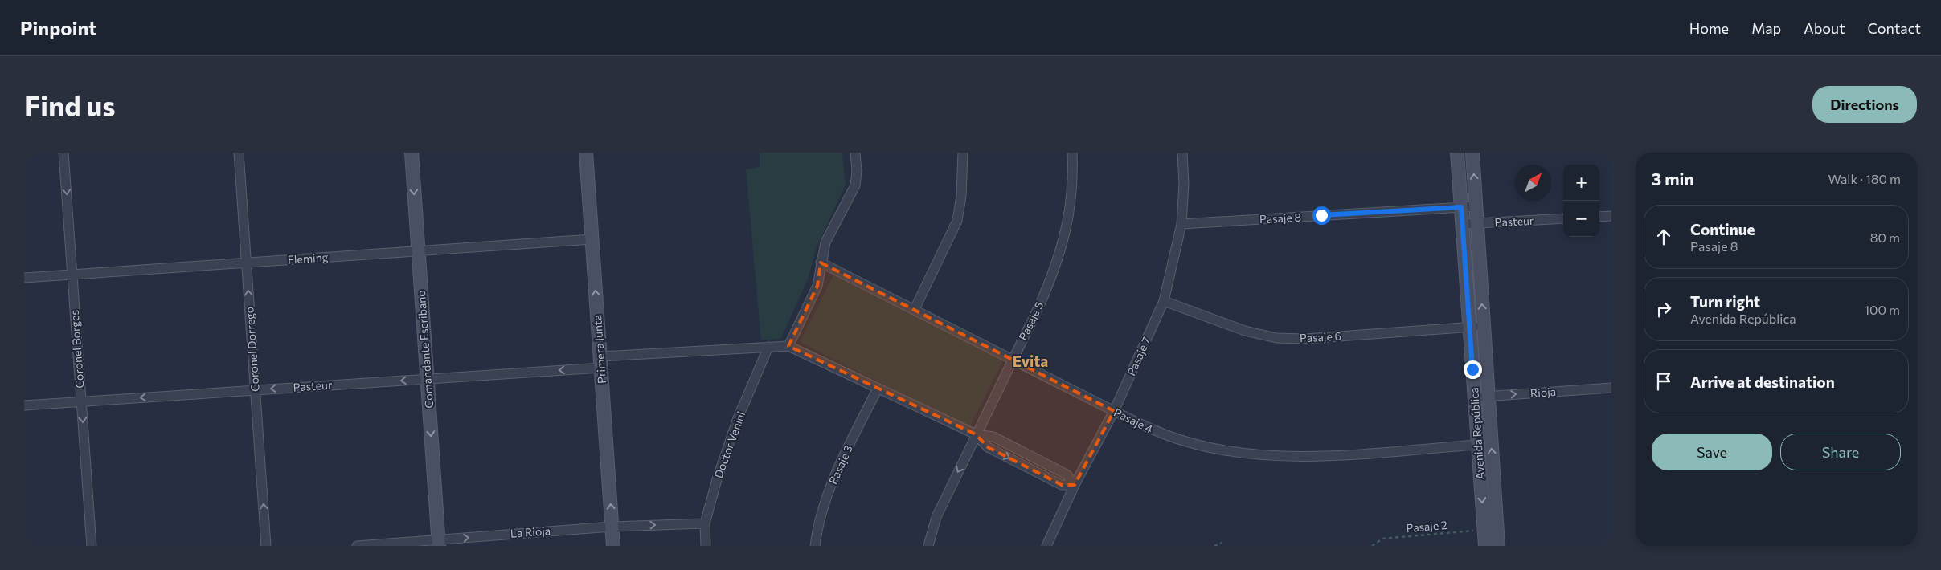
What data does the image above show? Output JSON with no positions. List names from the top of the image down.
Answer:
{
  "streets": {
    "main road": ["Comandante Escribano", "Primera Junta", "Avenida República"],
    "street": [
      "Pasaje 8",
      "Pasteur",
      "Fleming",
      "Pasaje 5",
      "Pasaje 6",
      "Coronel Borges",
      "Coronel Dorrego",
      "Pasaje 7",
      "Rioja",
      "Pasaje 4",
      "Doctor Venini",
      "Pasaje 3",
      "La Rioja"
    ],
    "path": ["Pasaje 2"]
  },
  "crossings": [
    ["Pasaje 8", "Pasaje 7"],
    ["Pasaje 8", "Avenida República"],
    ["Pasteur", "Coronel Borges"],
    ["Pasteur", "Coronel Dorrego"],
    ["Pasteur", "Comandante Escribano"],
    ["Pasteur", "Primera Junta"],
    ["Pasteur", "Avenida República"],
    ["Pasteur", "Doctor Venini"],
    ["Fleming", "Coronel Borges"],
    ["Fleming", "Coronel Dorrego"],
    ["Fleming", "Comandante Escribano"],
    ["Fleming", "Primera Junta"],
    ["Pasaje 5", "Pasaje 4"],
    ["Pasaje 6", "Pasaje 7"],
    ["Pasaje 6", "Avenida República"],
    ["Comandante Escribano", "La Rioja"],
    ["Primera Junta", "La Rioja"],
    ["Pasaje 7", "Pasaje 4"],
    ["Rioja", "Avenida República"],
    ["Pasaje 4", "Avenida República"],
    ["Avenida República", "Pasaje 2"],
    ["Doctor Venini", "La Rioja"]
  ],
  "one_way": [
    "Pasteur",
    "Coronel Borges",
    "Coronel Dorrego",
    "Comandante Escribano",
    "Primera Junta",
    "Rioja",
    "La Rioja"
  ],
  "districts": ["Evita"],
  "north": "top right",
  "page": {
    "header": "Pinpoint",
    "nav": [
      "Home",
      "Map",
      "About",
      "Contact"
    ],
    "buttons": [
      "Directions",
      ["Save", "Share"]
    ],
    "title": "Find us",
    "heading": ["3 min", "Walk · 180 m"],
    "map_buttons": ["+", "−"],
    "list": [
      ["Continue", "Pasaje 8", "80 m"],
      ["Turn right", "Avenida República", "100 m"],
      "Arrive at destination"
    ]
  }
}
